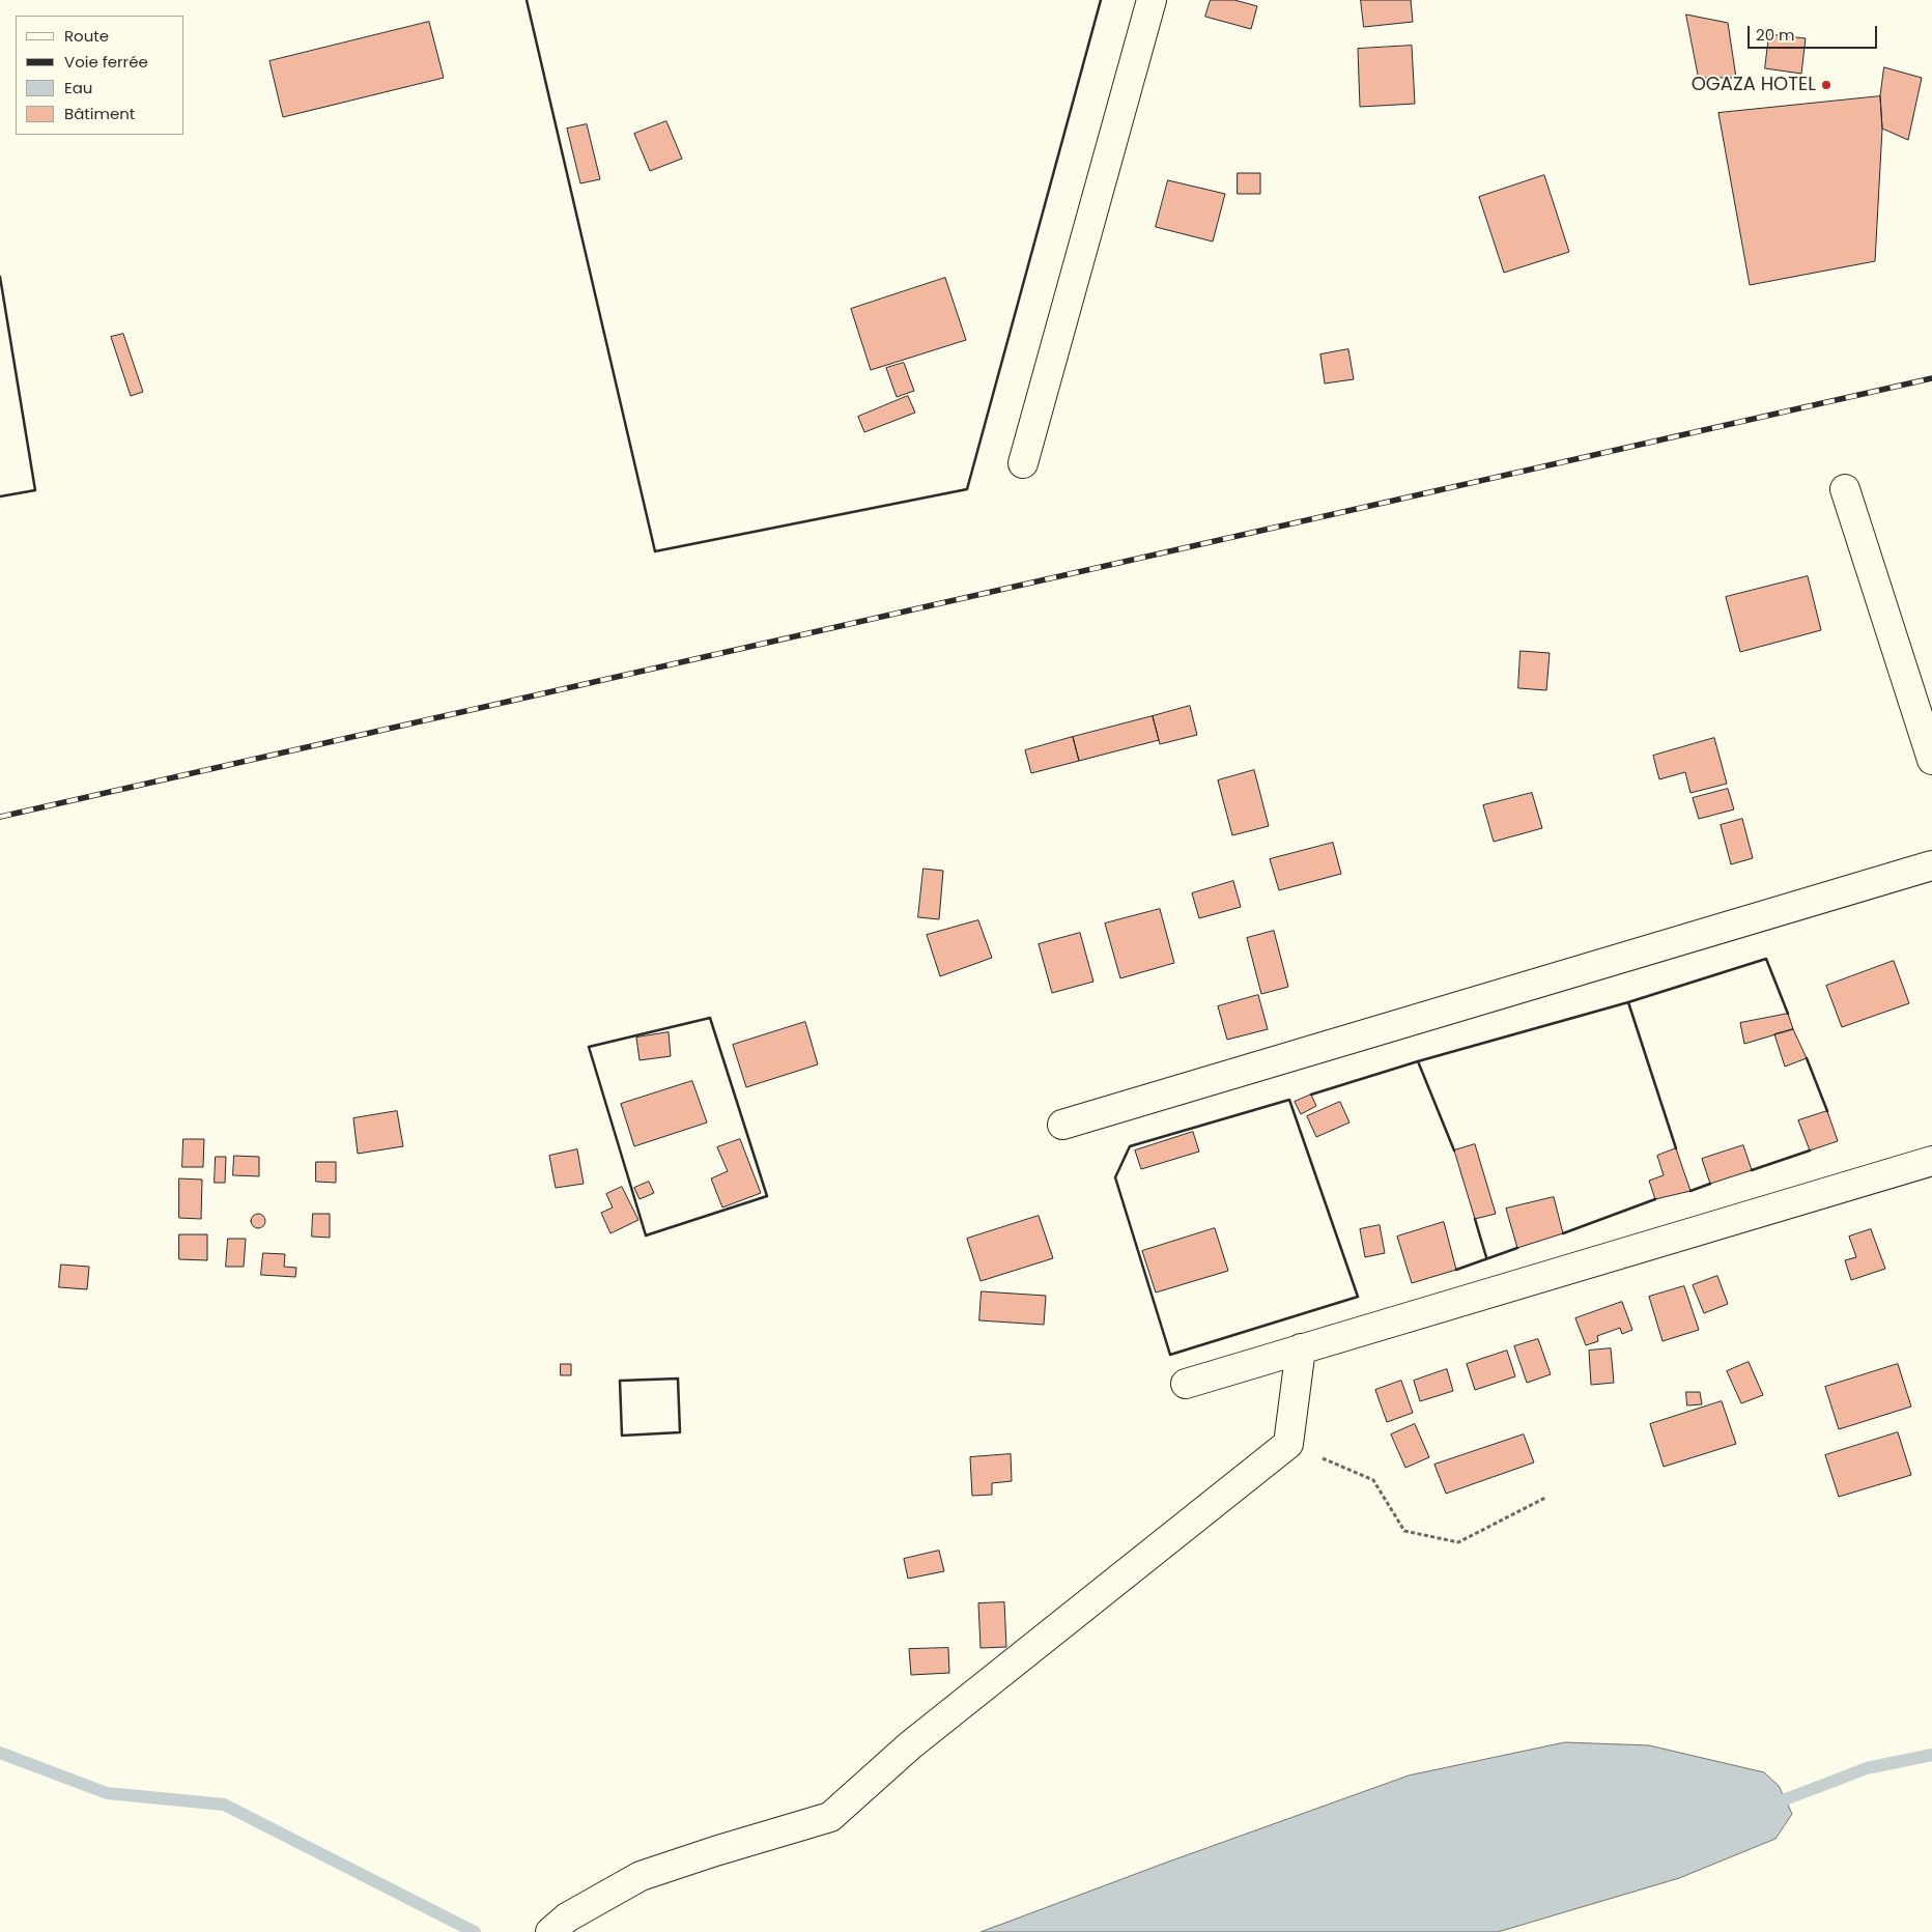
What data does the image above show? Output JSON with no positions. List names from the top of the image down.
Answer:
{
  "places": ["OGAZA HOTEL"],
  "legend": [
    "Route",
    "Voie ferrée",
    "Eau",
    "Bâtiment"
  ],
  "scale_bar": "20 m"
}
